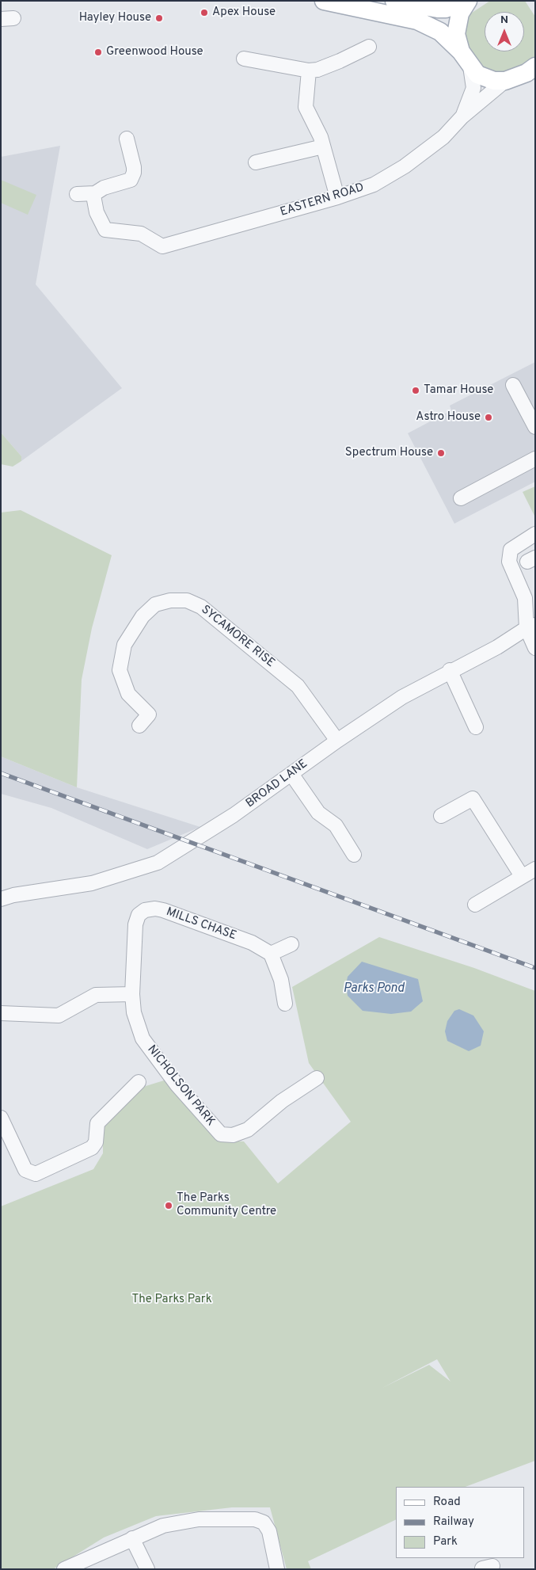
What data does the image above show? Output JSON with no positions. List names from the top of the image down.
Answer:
{
  "streets": {
    "street": [
      "EASTERN ROAD",
      "SYCAMORE RISE",
      "BROAD LANE",
      "MILLS CHASE",
      "NICHOLSON PARK"
    ]
  },
  "crossings": [
    ["SYCAMORE RISE", "BROAD LANE"],
    ["MILLS CHASE", "NICHOLSON PARK"]
  ],
  "water": ["Parks Pond"],
  "parks": ["The Parks Park"],
  "places": [
    "Apex House",
    "Hayley House",
    "Greenwood House",
    "Tamar House",
    "Astro House",
    "Spectrum House",
    "The Parks Community Centre"
  ],
  "legend": ["Road", "Railway", "Park"],
  "north": "top"
}
